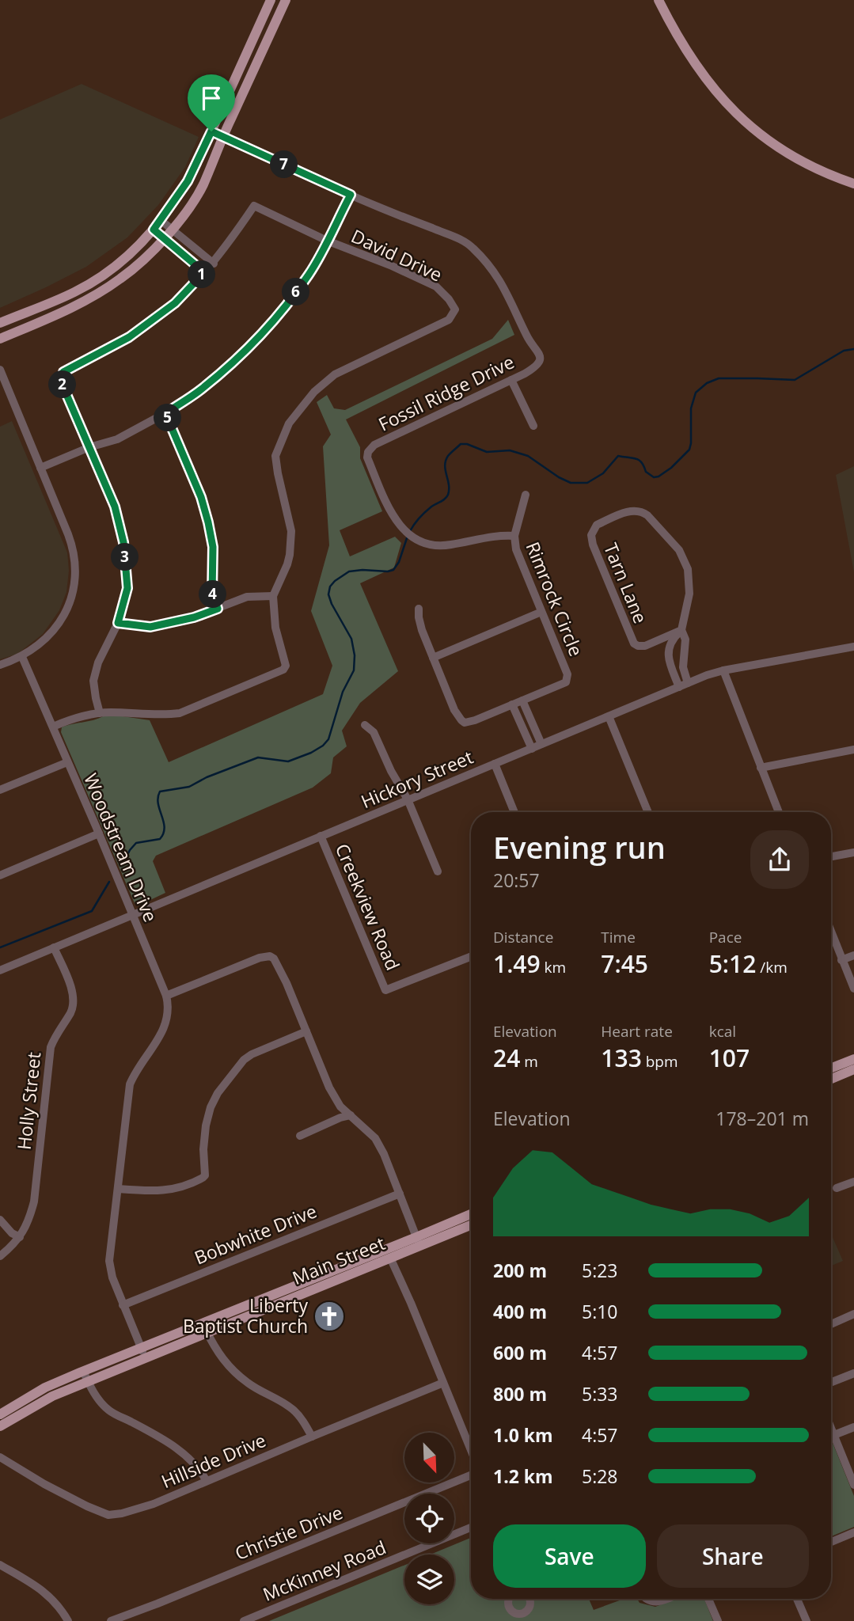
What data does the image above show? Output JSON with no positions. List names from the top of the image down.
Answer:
{
  "streets": {
    "main road": ["Main Street"],
    "street": [
      "David Drive",
      "Fossil Ridge Drive",
      "Tarn Lane",
      "Rimrock Circle",
      "Hickory Street",
      "Woodstream Drive",
      "Creekview Road",
      "Holly Street",
      "Bobwhite Drive",
      "Hillside Drive",
      "Christie Drive",
      "McKinney Road"
    ]
  },
  "crossings": [
    ["Fossil Ridge Drive", "Rimrock Circle"],
    ["Hickory Street", "Woodstream Drive"],
    ["Hickory Street", "Creekview Road"],
    ["Hickory Street", "Holly Street"],
    ["Woodstream Drive", "Bobwhite Drive"],
    ["Woodstream Drive", "Main Street"]
  ],
  "places": {
    "church": ["Liberty Baptist Church"]
  },
  "north": "bottom right",
  "page": {
    "pins": [
      "7",
      "1",
      "6",
      "2",
      "5",
      "3",
      "4"
    ],
    "heading": ["Evening run", "20:57"],
    "stats": [
      ["Distance", "1.49 km"],
      ["Time", "7:45"],
      ["Pace", "5:12 /km"],
      ["Elevation", "24 m"],
      ["Heart rate", "133 bpm"],
      ["kcal", "107"]
    ],
    "chart": ["Elevation", "178–201 m"],
    "list": [
      {
        "name": "200 m",
        "note": "5:23"
      },
      {
        "name": "400 m",
        "note": "5:10"
      },
      {
        "name": "600 m",
        "note": "4:57"
      },
      {
        "name": "800 m",
        "note": "5:33"
      },
      {
        "name": "1.0 km",
        "note": "4:57"
      },
      {
        "name": "1.2 km",
        "note": "5:28"
      }
    ],
    "buttons": ["Save", "Share"]
  }
}
